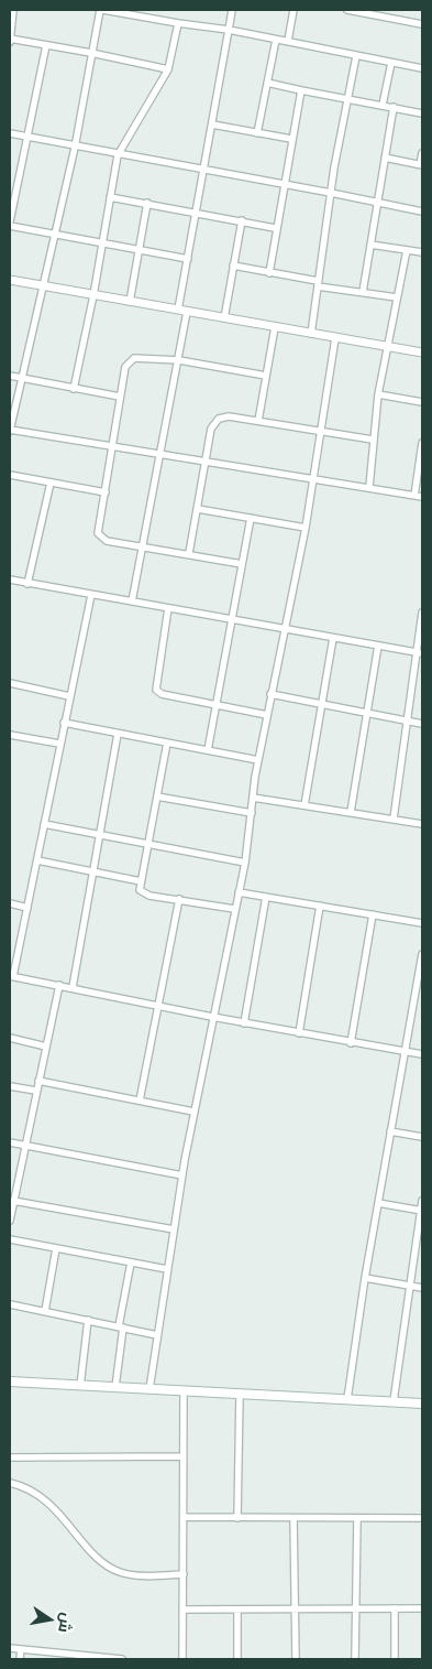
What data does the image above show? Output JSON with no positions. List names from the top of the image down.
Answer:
{
  "north": "right"
}
